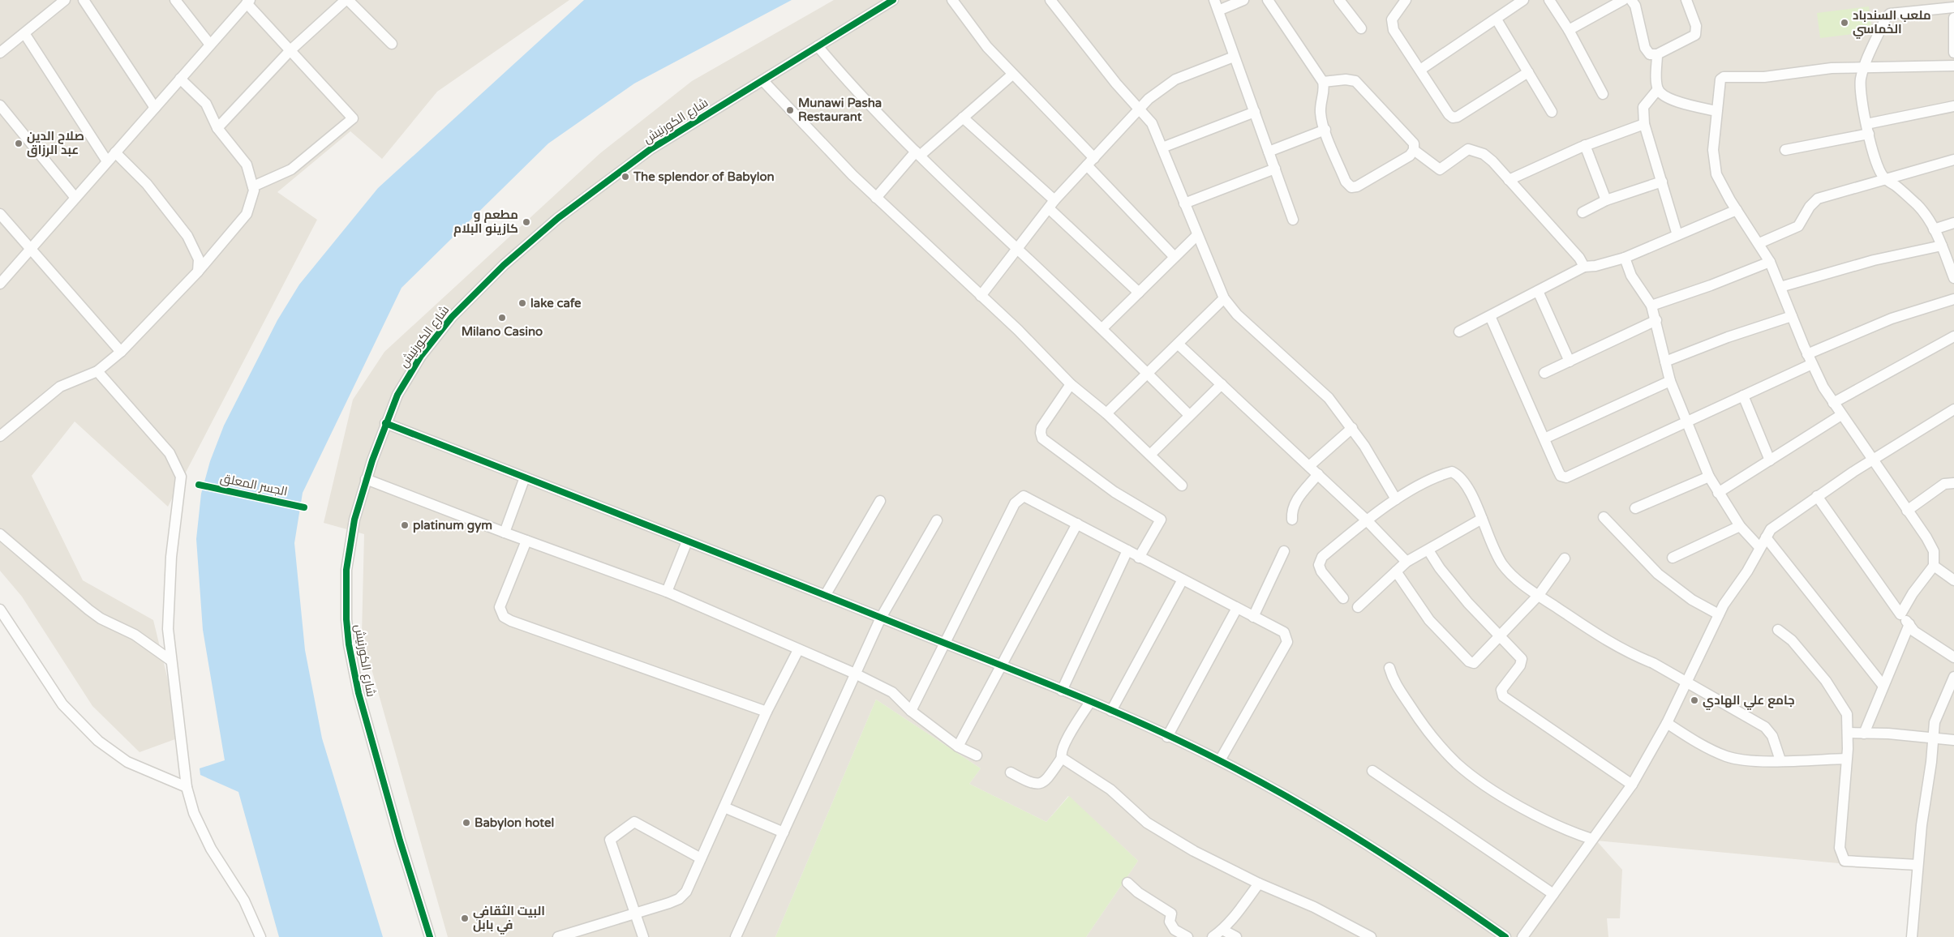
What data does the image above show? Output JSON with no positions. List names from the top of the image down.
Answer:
{
  "streets": {
    "street": ["شارع الكورنيش"],
    "cycle path": ["الجسر المعلق"]
  },
  "places": [
    "ملعب السندباد الخماسي",
    "Munawi Pasha Restaurant",
    "صلاح الدين عبد الرزاق",
    "The splendor of Babylon",
    "مطعم و كازينو البلام",
    "lake cafe",
    "Milano Casino",
    "platinum gym",
    "جامع علي الهادي",
    "Babylon hotel",
    "البيت الثقافي في بابل"
  ]
}
